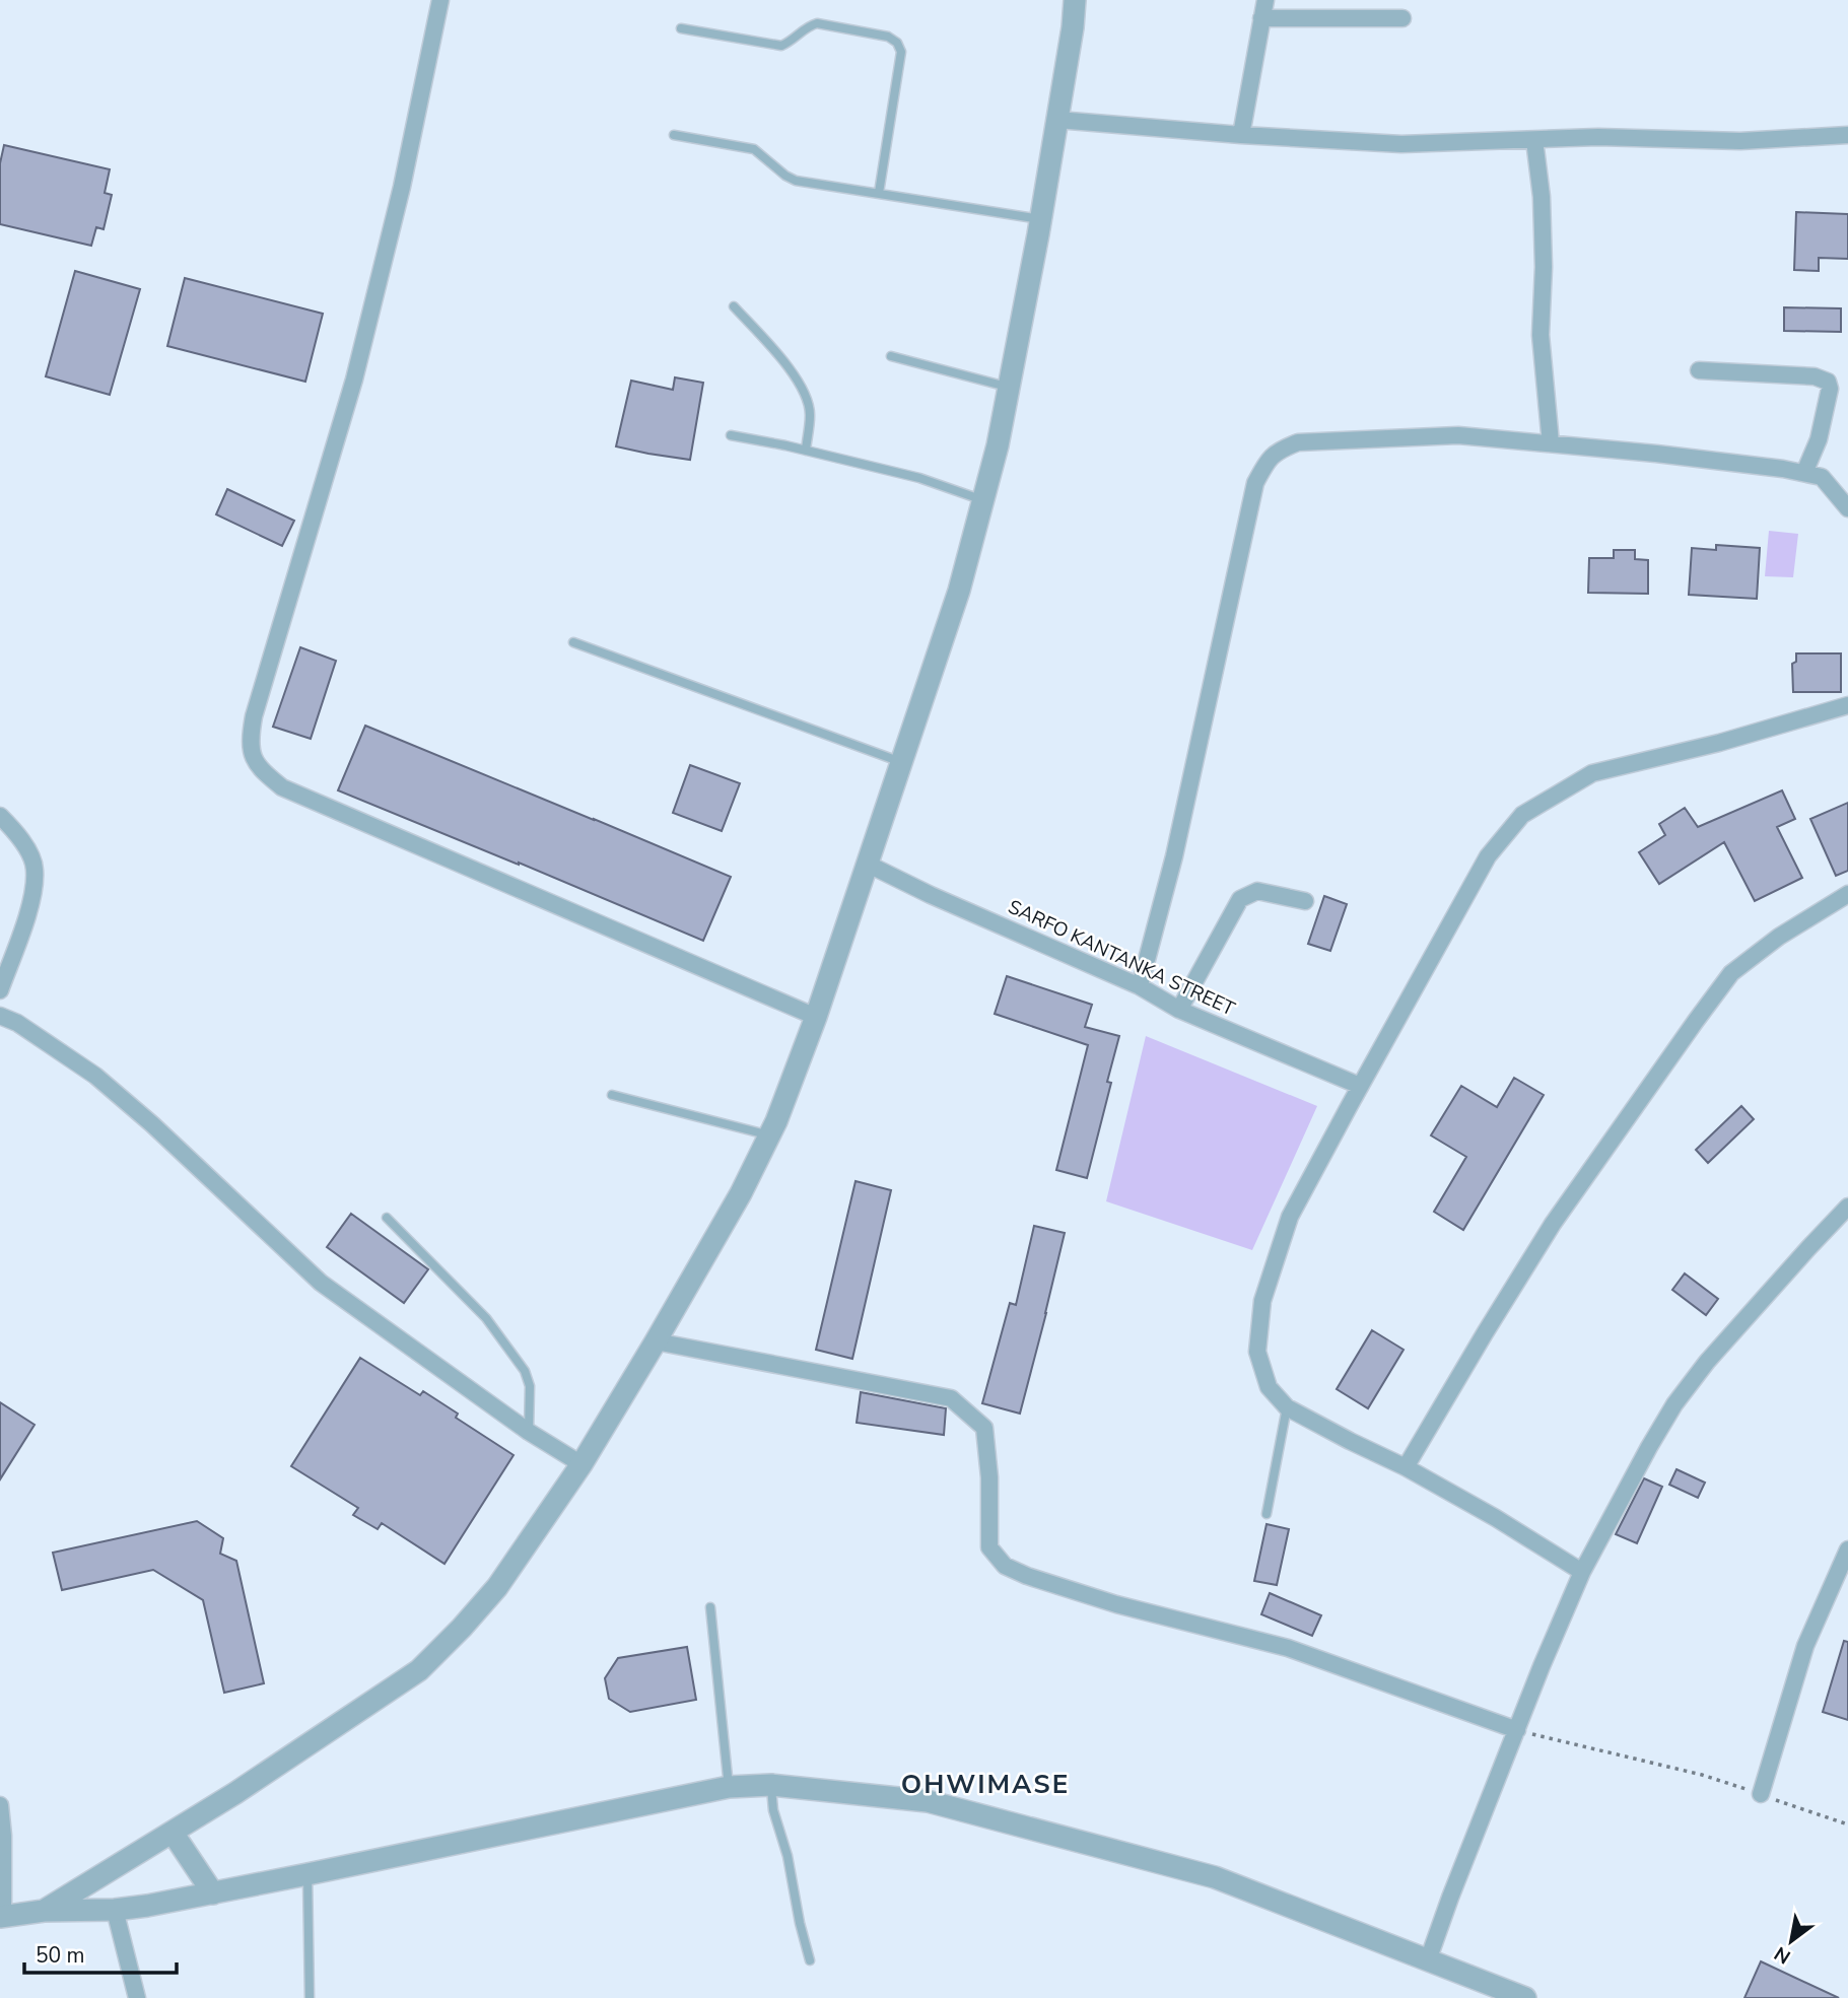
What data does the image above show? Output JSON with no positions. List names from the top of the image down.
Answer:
{
  "streets": {
    "street": ["SARFO KANTANKA STREET"]
  },
  "districts": ["OHWIMASE"],
  "scale_bar": "50 m",
  "north": "bottom left"
}
